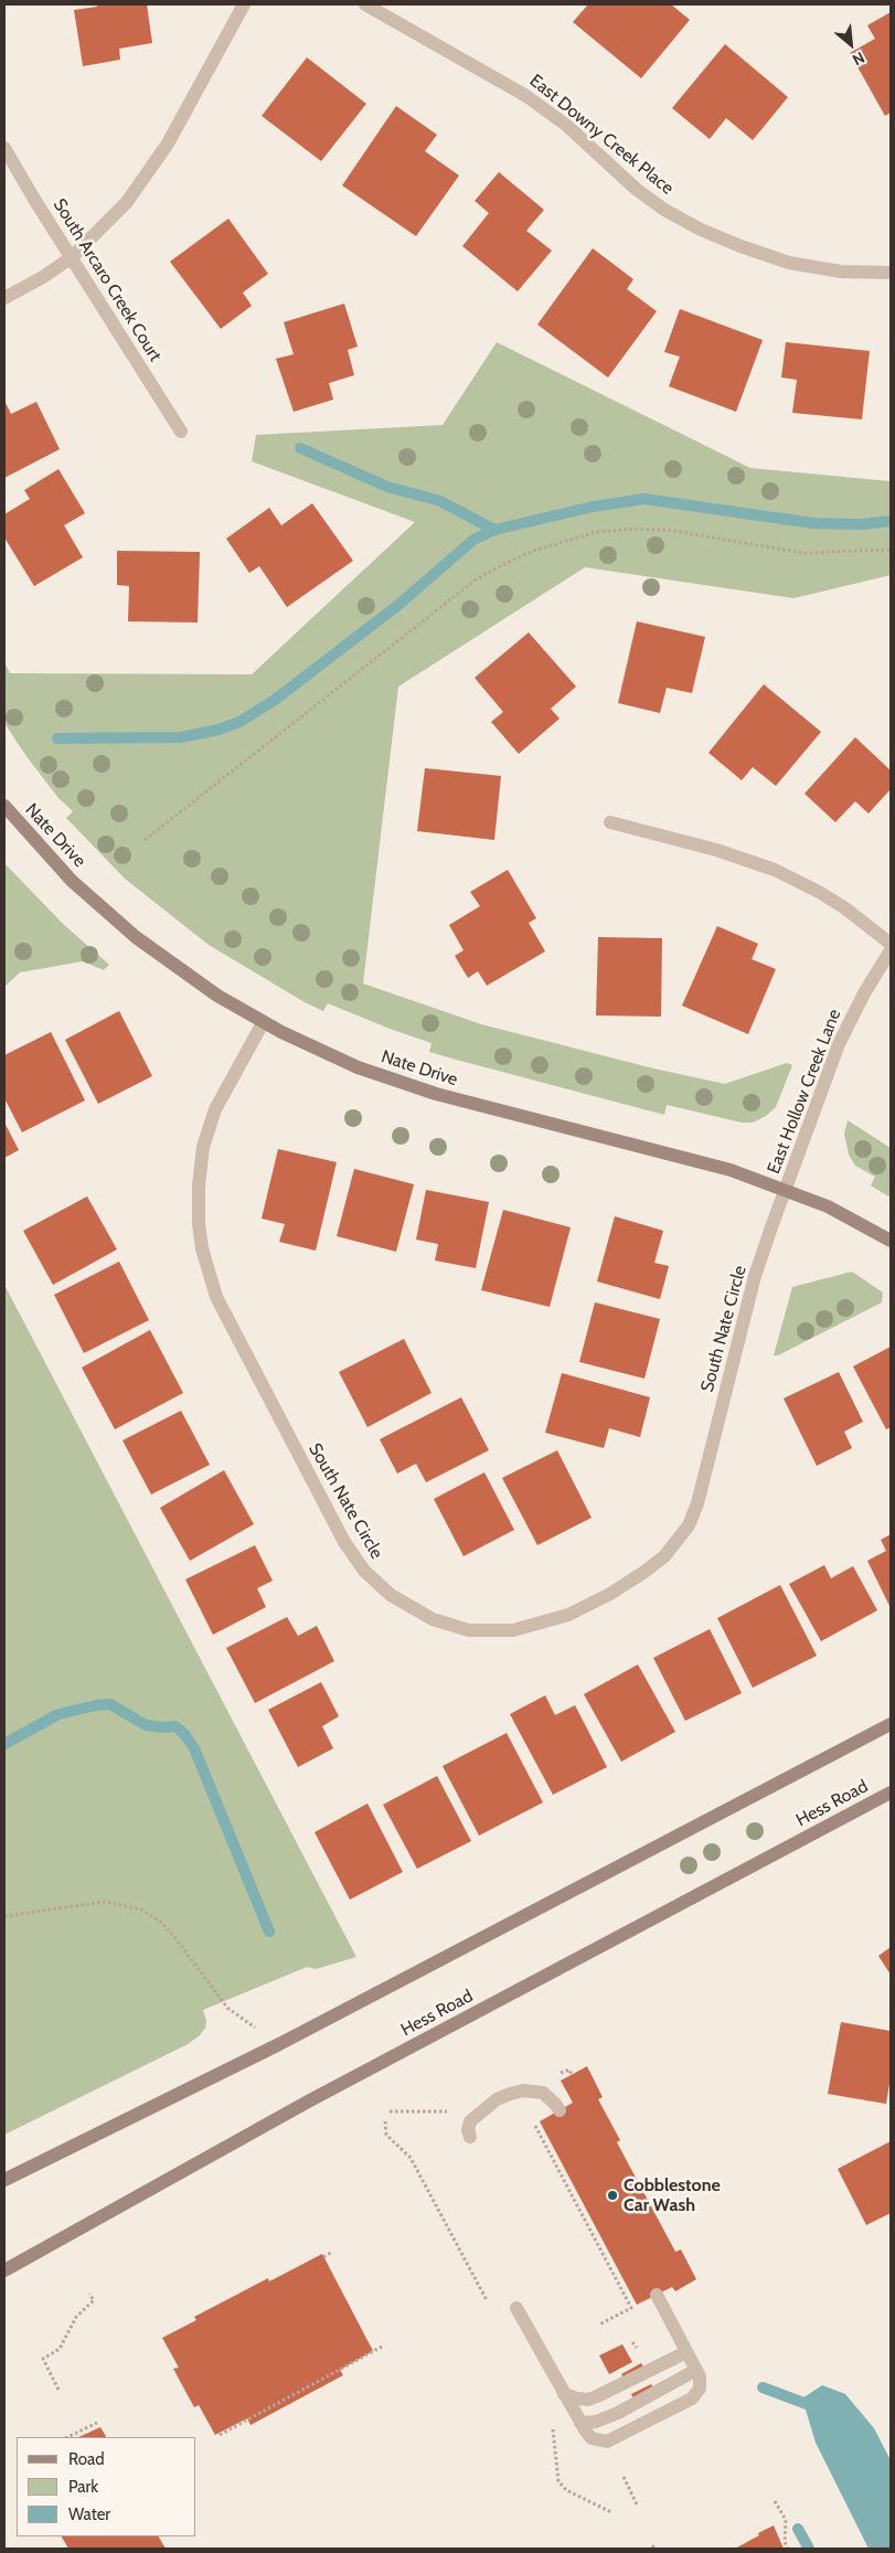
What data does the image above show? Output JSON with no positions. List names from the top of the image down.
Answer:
{
  "streets": {
    "main road": ["Nate Drive", "Hess Road"],
    "street": [
      "East Downy Creek Place",
      "South Arcaro Creek Court",
      "East Hollow Creek Lane",
      "South Nate Circle"
    ]
  },
  "crossings": [
    ["Nate Drive", "East Hollow Creek Lane"],
    ["Nate Drive", "South Nate Circle"],
    ["East Hollow Creek Lane", "South Nate Circle"]
  ],
  "places": ["Cobblestone Car Wash"],
  "legend": ["Road", "Park", "Water"],
  "north": "bottom right"
}
